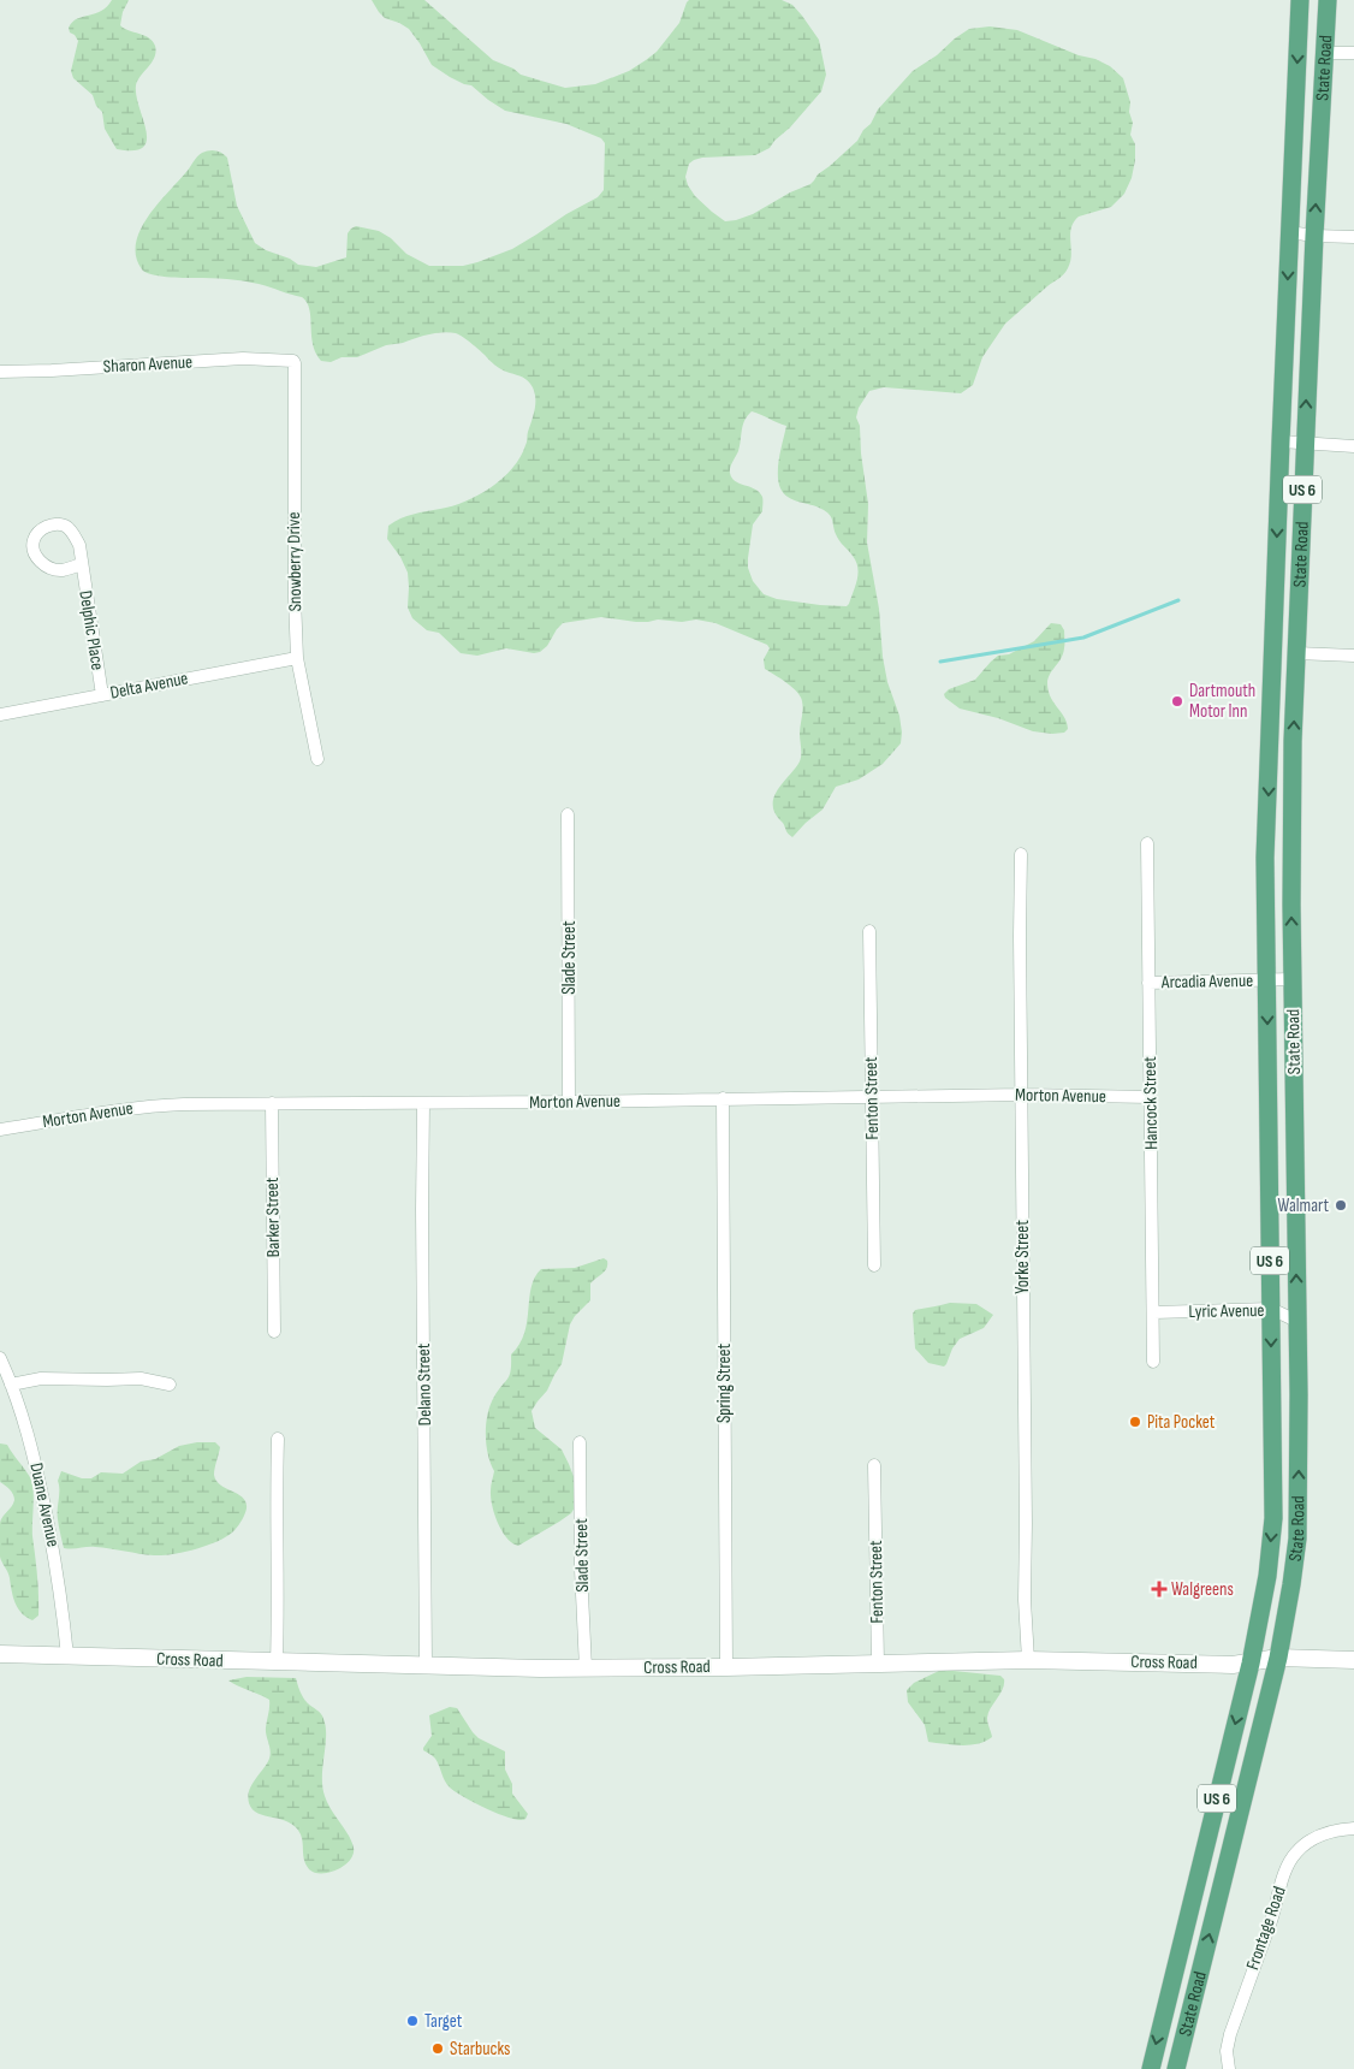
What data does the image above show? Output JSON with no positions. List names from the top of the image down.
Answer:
{
  "streets": {
    "main road": ["State Road", "US 6"],
    "street": [
      "Sharon Avenue",
      "Snowberry Drive",
      "Delphic Place",
      "Delta Avenue",
      "Slade Street",
      "Arcadia Avenue",
      "Morton Avenue",
      "Fenton Street",
      "Hancock Street",
      "Barker Street",
      "Yorke Street",
      "Lyric Avenue",
      "Spring Street",
      "Delano Street",
      "Duane Avenue",
      "Cross Road",
      "Frontage Road"
    ]
  },
  "crossings": [
    ["State Road", "Arcadia Avenue"],
    ["State Road", "Lyric Avenue"],
    ["State Road", "Cross Road"],
    ["Sharon Avenue", "Snowberry Drive"],
    ["Snowberry Drive", "Delta Avenue"],
    ["Delphic Place", "Delta Avenue"],
    ["Slade Street", "Morton Avenue"],
    ["Slade Street", "Cross Road"],
    ["Arcadia Avenue", "Hancock Street"],
    ["Morton Avenue", "Fenton Street"],
    ["Morton Avenue", "Hancock Street"],
    ["Morton Avenue", "Barker Street"],
    ["Morton Avenue", "Yorke Street"],
    ["Morton Avenue", "Spring Street"],
    ["Morton Avenue", "Delano Street"],
    ["Fenton Street", "Cross Road"],
    ["Hancock Street", "Lyric Avenue"],
    ["Yorke Street", "Cross Road"],
    ["Spring Street", "Cross Road"],
    ["Delano Street", "Cross Road"],
    ["Duane Avenue", "Cross Road"]
  ],
  "places": {
    "other": [
      "Dartmouth Motor Inn",
      "Walmart",
      "Pita Pocket",
      "Target",
      "Starbucks"
    ],
    "health": ["Walgreens"]
  }
}
